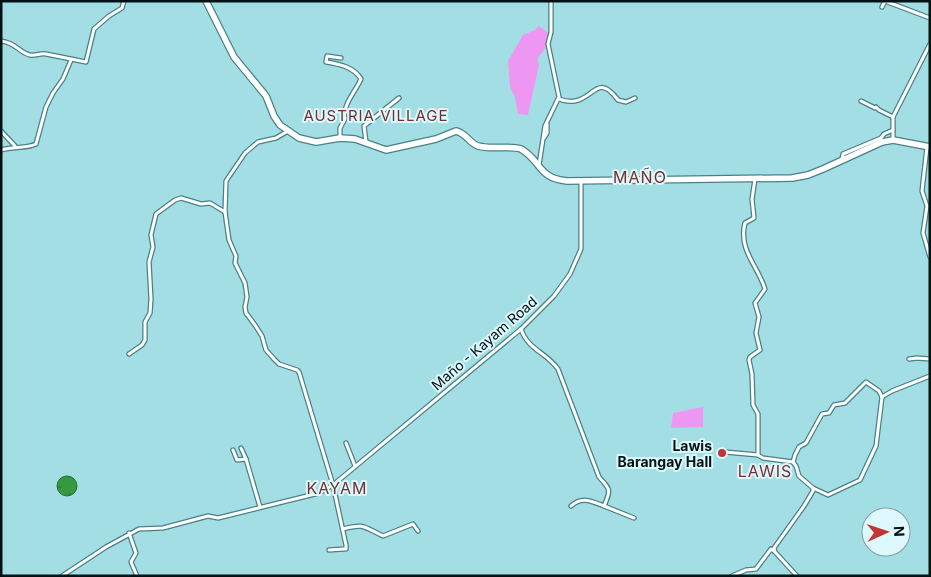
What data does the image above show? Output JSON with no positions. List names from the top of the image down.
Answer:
{
  "streets": {
    "street": ["Maño - Kayam Road"]
  },
  "districts": [
    "AUSTRIA VILLAGE",
    "MAÑO",
    "LAWIS",
    "KAYAM"
  ],
  "places": ["Lawis Barangay Hall"],
  "north": "right"
}
